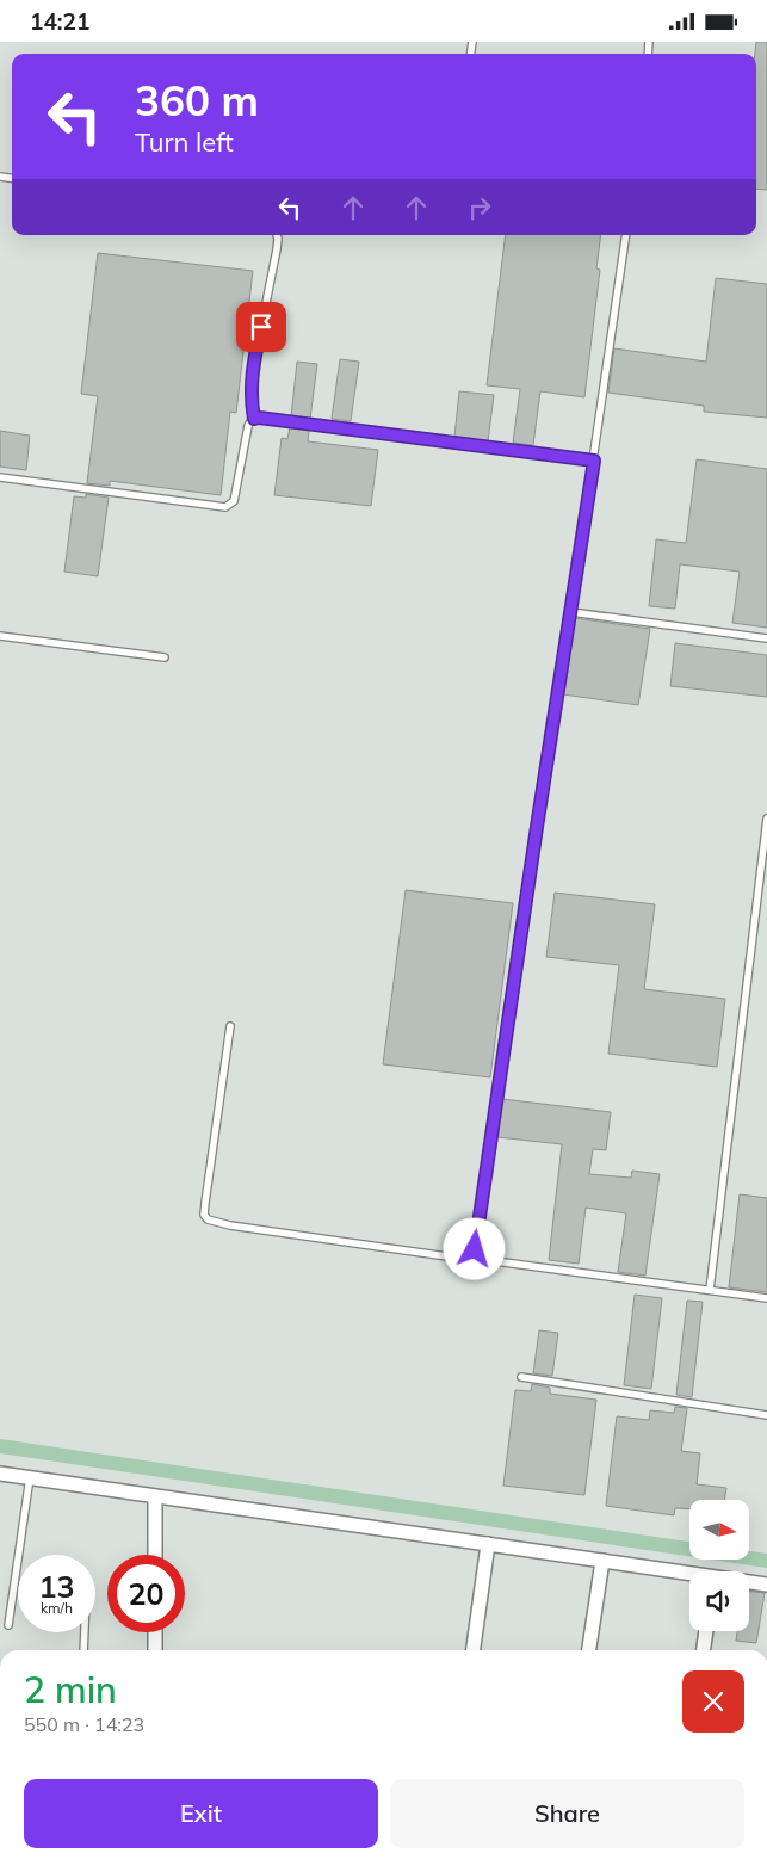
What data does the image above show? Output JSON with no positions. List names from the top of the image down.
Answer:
{
  "north": "right",
  "page": {
    "status": "14:21",
    "turn": ["360 m", "Turn left"],
    "speed": "13 km/h",
    "limit": "20",
    "heading": ["2 min", "550 m · 14:23"],
    "buttons": ["Exit", "Share"]
  }
}
